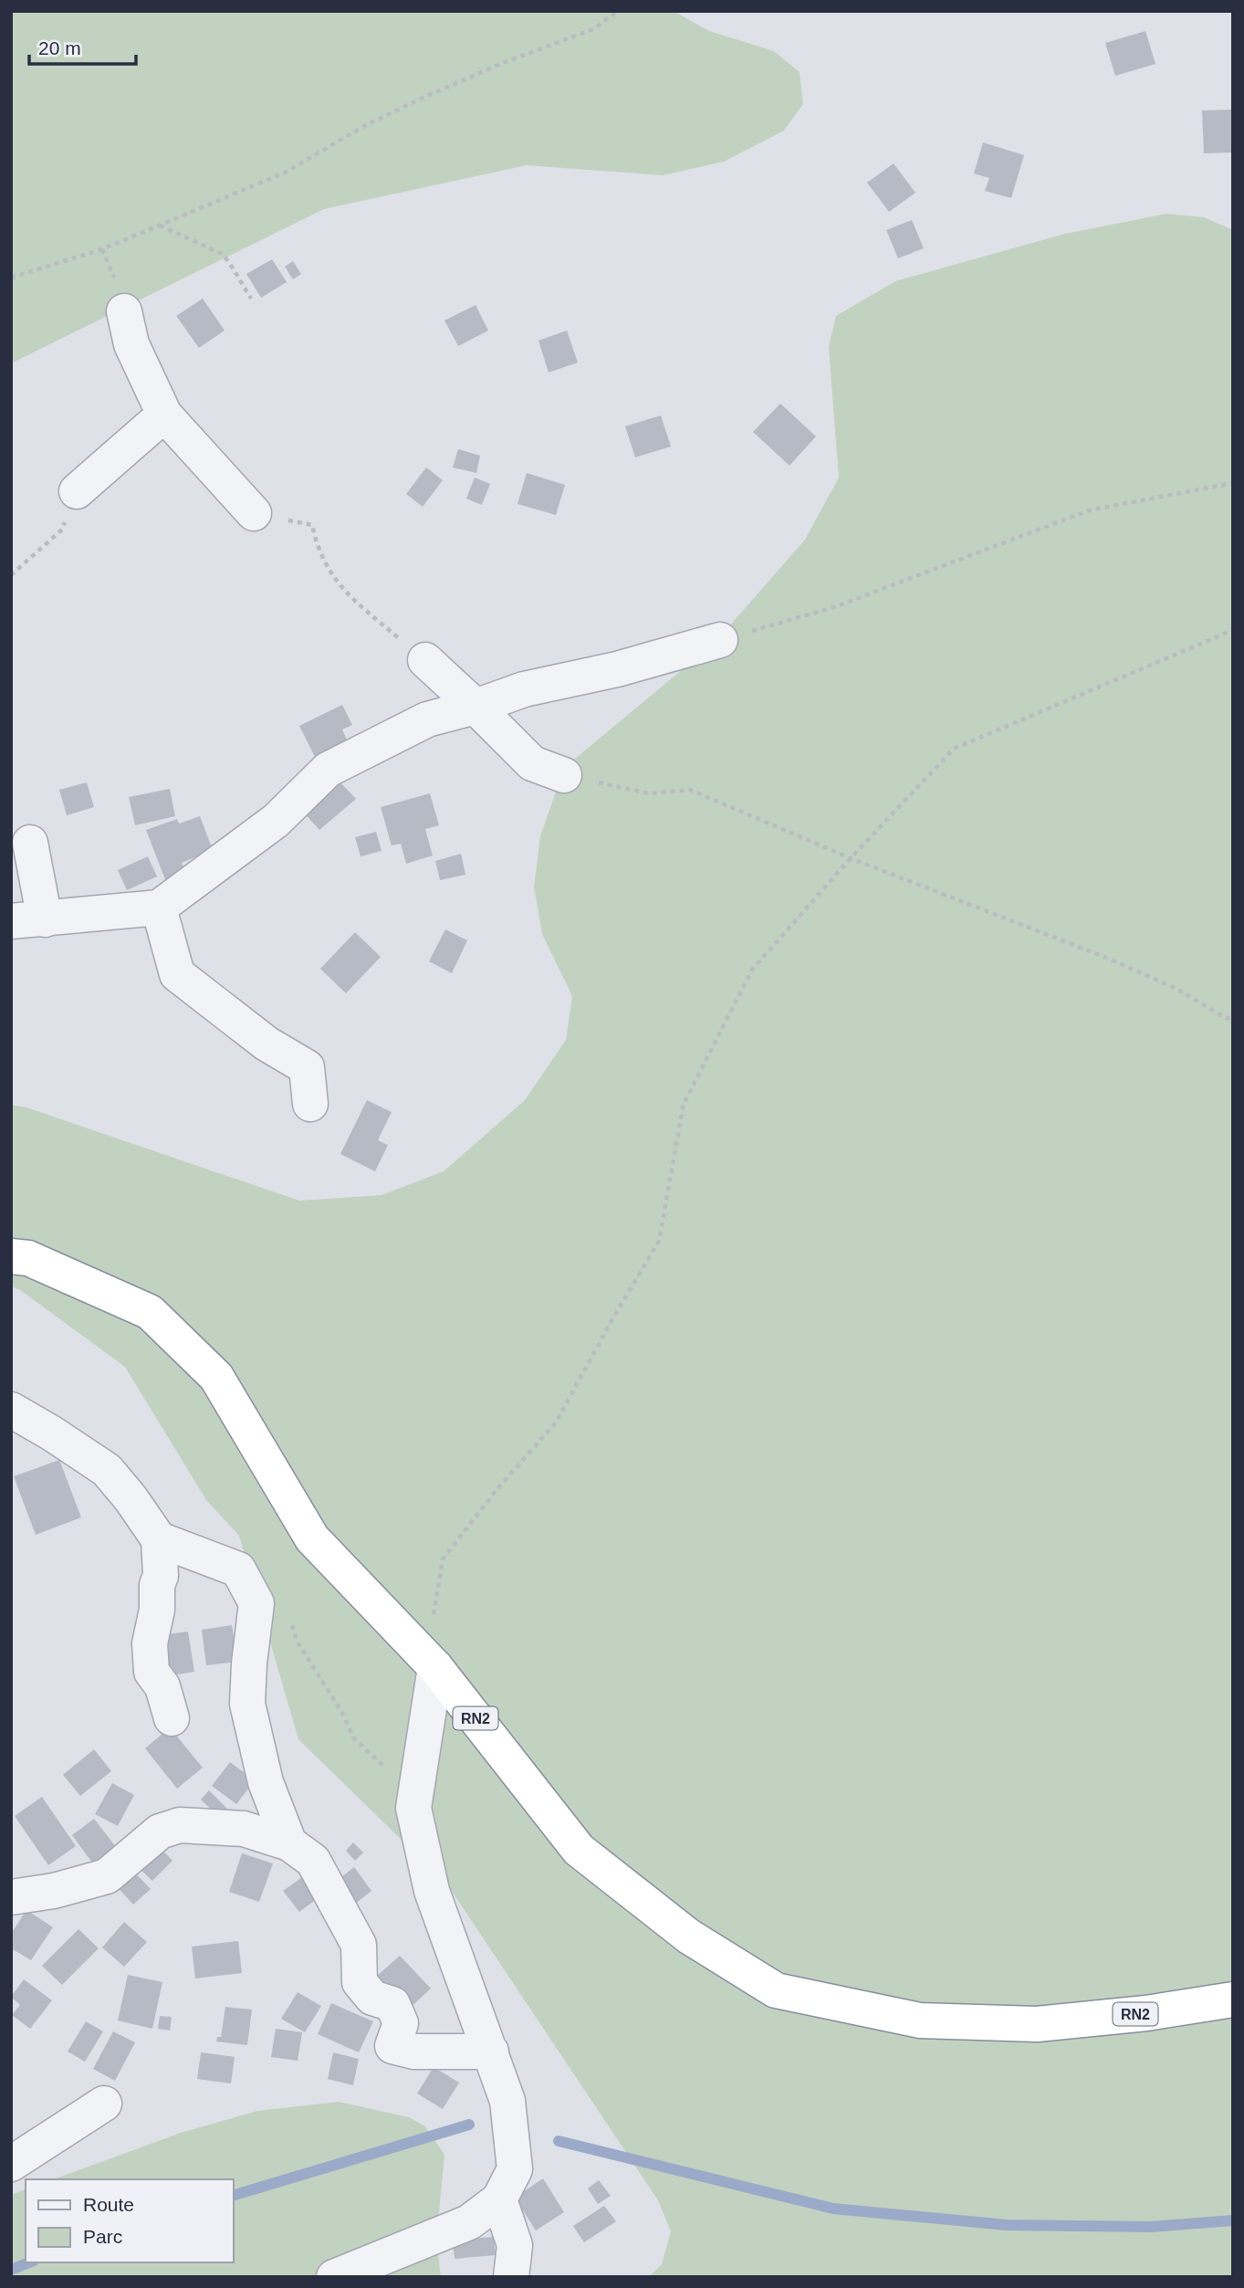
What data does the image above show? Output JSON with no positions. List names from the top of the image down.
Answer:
{
  "streets": {
    "highway": ["RN2"]
  },
  "legend": ["Route", "Parc"],
  "scale_bar": "20 m"
}
